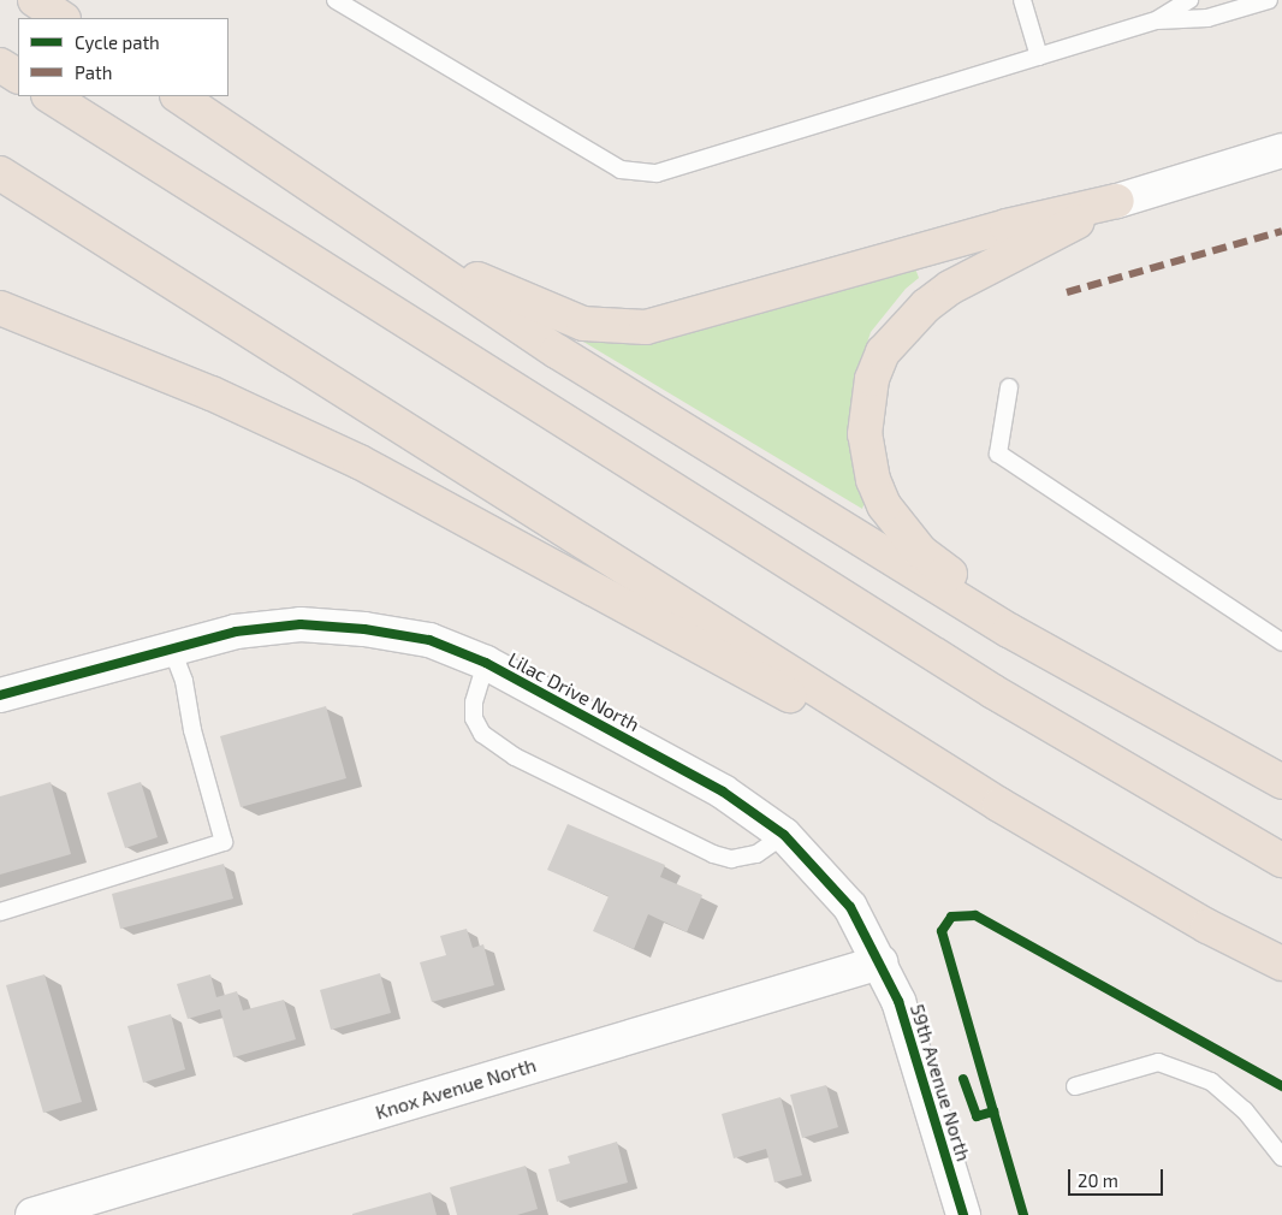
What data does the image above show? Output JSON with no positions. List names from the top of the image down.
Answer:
{
  "streets": {
    "street": ["Lilac Drive North", "59th Avenue North", "Knox Avenue North"]
  },
  "crossings": [
    ["Lilac Drive North", "59th Avenue North"],
    ["Lilac Drive North", "Knox Avenue North"],
    ["59th Avenue North", "Knox Avenue North"]
  ],
  "legend": ["Cycle path", "Path"],
  "scale_bar": "20 m"
}
